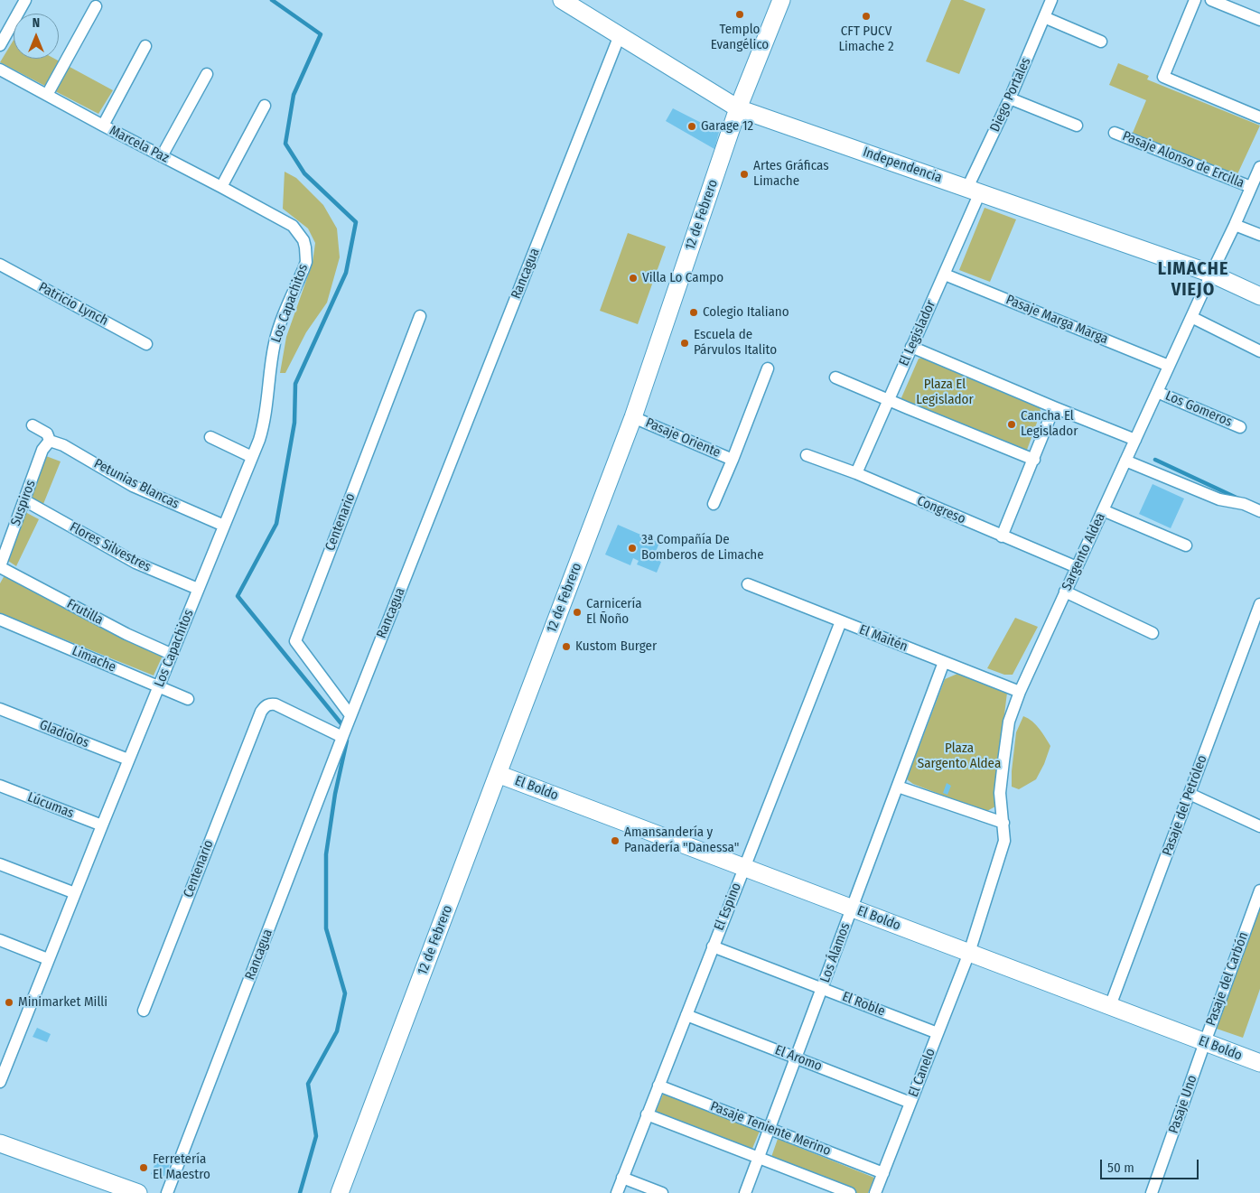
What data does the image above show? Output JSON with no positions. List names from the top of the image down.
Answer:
{
  "streets": {
    "street": [
      "Diego Portales",
      "Marcela Paz",
      "Pasaje Alonso de Ercilla",
      "Independencia",
      "12 de Febrero",
      "Rancagua",
      "Los Capachitos",
      "Patricio Lynch",
      "Pasaje Marga Marga",
      "El Legislador",
      "Los Gomeros",
      "Pasaje Oriente",
      "Petunias Blancas",
      "Suspiros",
      "Congreso",
      "Centenario",
      "Flores Silvestres",
      "Sargento Aldea",
      "Frutilla",
      "El Maitén",
      "Limache",
      "Gladiolos",
      "El Boldo",
      "Lúcumas",
      "Pasaje del Petróleo",
      "El Espino",
      "Los Álamos",
      "Pasaje del Carbón",
      "El Roble",
      "El Aromo",
      "El Canelo",
      "Pasaje Uno",
      "Pasaje Teniente Merino"
    ]
  },
  "crossings": [
    ["Diego Portales", "Independencia"],
    ["Diego Portales", "El Legislador"],
    ["Marcela Paz", "Los Capachitos"],
    ["Pasaje Alonso de Ercilla", "Sargento Aldea"],
    ["Independencia", "12 de Febrero"],
    ["Independencia", "Rancagua"],
    ["Independencia", "El Legislador"],
    ["Independencia", "Sargento Aldea"],
    ["12 de Febrero", "Pasaje Oriente"],
    ["12 de Febrero", "El Boldo"],
    ["Rancagua", "Centenario"],
    ["Los Capachitos", "Petunias Blancas"],
    ["Los Capachitos", "Flores Silvestres"],
    ["Los Capachitos", "Frutilla"],
    ["Los Capachitos", "Limache"],
    ["Los Capachitos", "Gladiolos"],
    ["Los Capachitos", "Lúcumas"],
    ["Pasaje Marga Marga", "El Legislador"],
    ["Pasaje Marga Marga", "Sargento Aldea"],
    ["El Legislador", "Congreso"],
    ["Los Gomeros", "Sargento Aldea"],
    ["Petunias Blancas", "Suspiros"],
    ["Suspiros", "Flores Silvestres"],
    ["Suspiros", "Frutilla"],
    ["Congreso", "Sargento Aldea"],
    ["Sargento Aldea", "El Maitén"],
    ["Sargento Aldea", "El Boldo"],
    ["Sargento Aldea", "El Canelo"],
    ["El Maitén", "El Espino"],
    ["El Maitén", "Los Álamos"],
    ["El Boldo", "Pasaje del Petróleo"],
    ["El Boldo", "El Espino"],
    ["El Boldo", "Los Álamos"],
    ["El Boldo", "Pasaje del Carbón"],
    ["El Boldo", "El Canelo"],
    ["El Boldo", "Pasaje Uno"],
    ["El Espino", "El Roble"],
    ["El Espino", "El Aromo"],
    ["El Espino", "Pasaje Teniente Merino"],
    ["Los Álamos", "El Roble"],
    ["Los Álamos", "El Aromo"],
    ["Los Álamos", "Pasaje Teniente Merino"],
    ["Pasaje del Carbón", "Pasaje Uno"],
    ["El Roble", "El Canelo"],
    ["El Aromo", "El Canelo"],
    ["El Canelo", "Pasaje Teniente Merino"]
  ],
  "districts": ["LIMACHE VIEJO"],
  "parks": ["Plaza El Legislador", "Plaza Sargento Aldea"],
  "places": [
    "Templo Evangélico",
    "CFT PUCV Limache 2",
    "Garage 12",
    "Artes Gráficas Limache",
    "Villa Lo Campo",
    "Colegio Italiano",
    "Escuela de Párvulos Italito",
    "Cancha El Legislador",
    "3ª Compañía De Bomberos de Limache",
    "Carnicería El Ñoño",
    "Kustom Burger",
    "Amansandería y Panadería \"Danessa\"",
    "Minimarket Milli",
    "Ferretería El Maestro"
  ],
  "scale_bar": "50 m",
  "north": "top"
}
